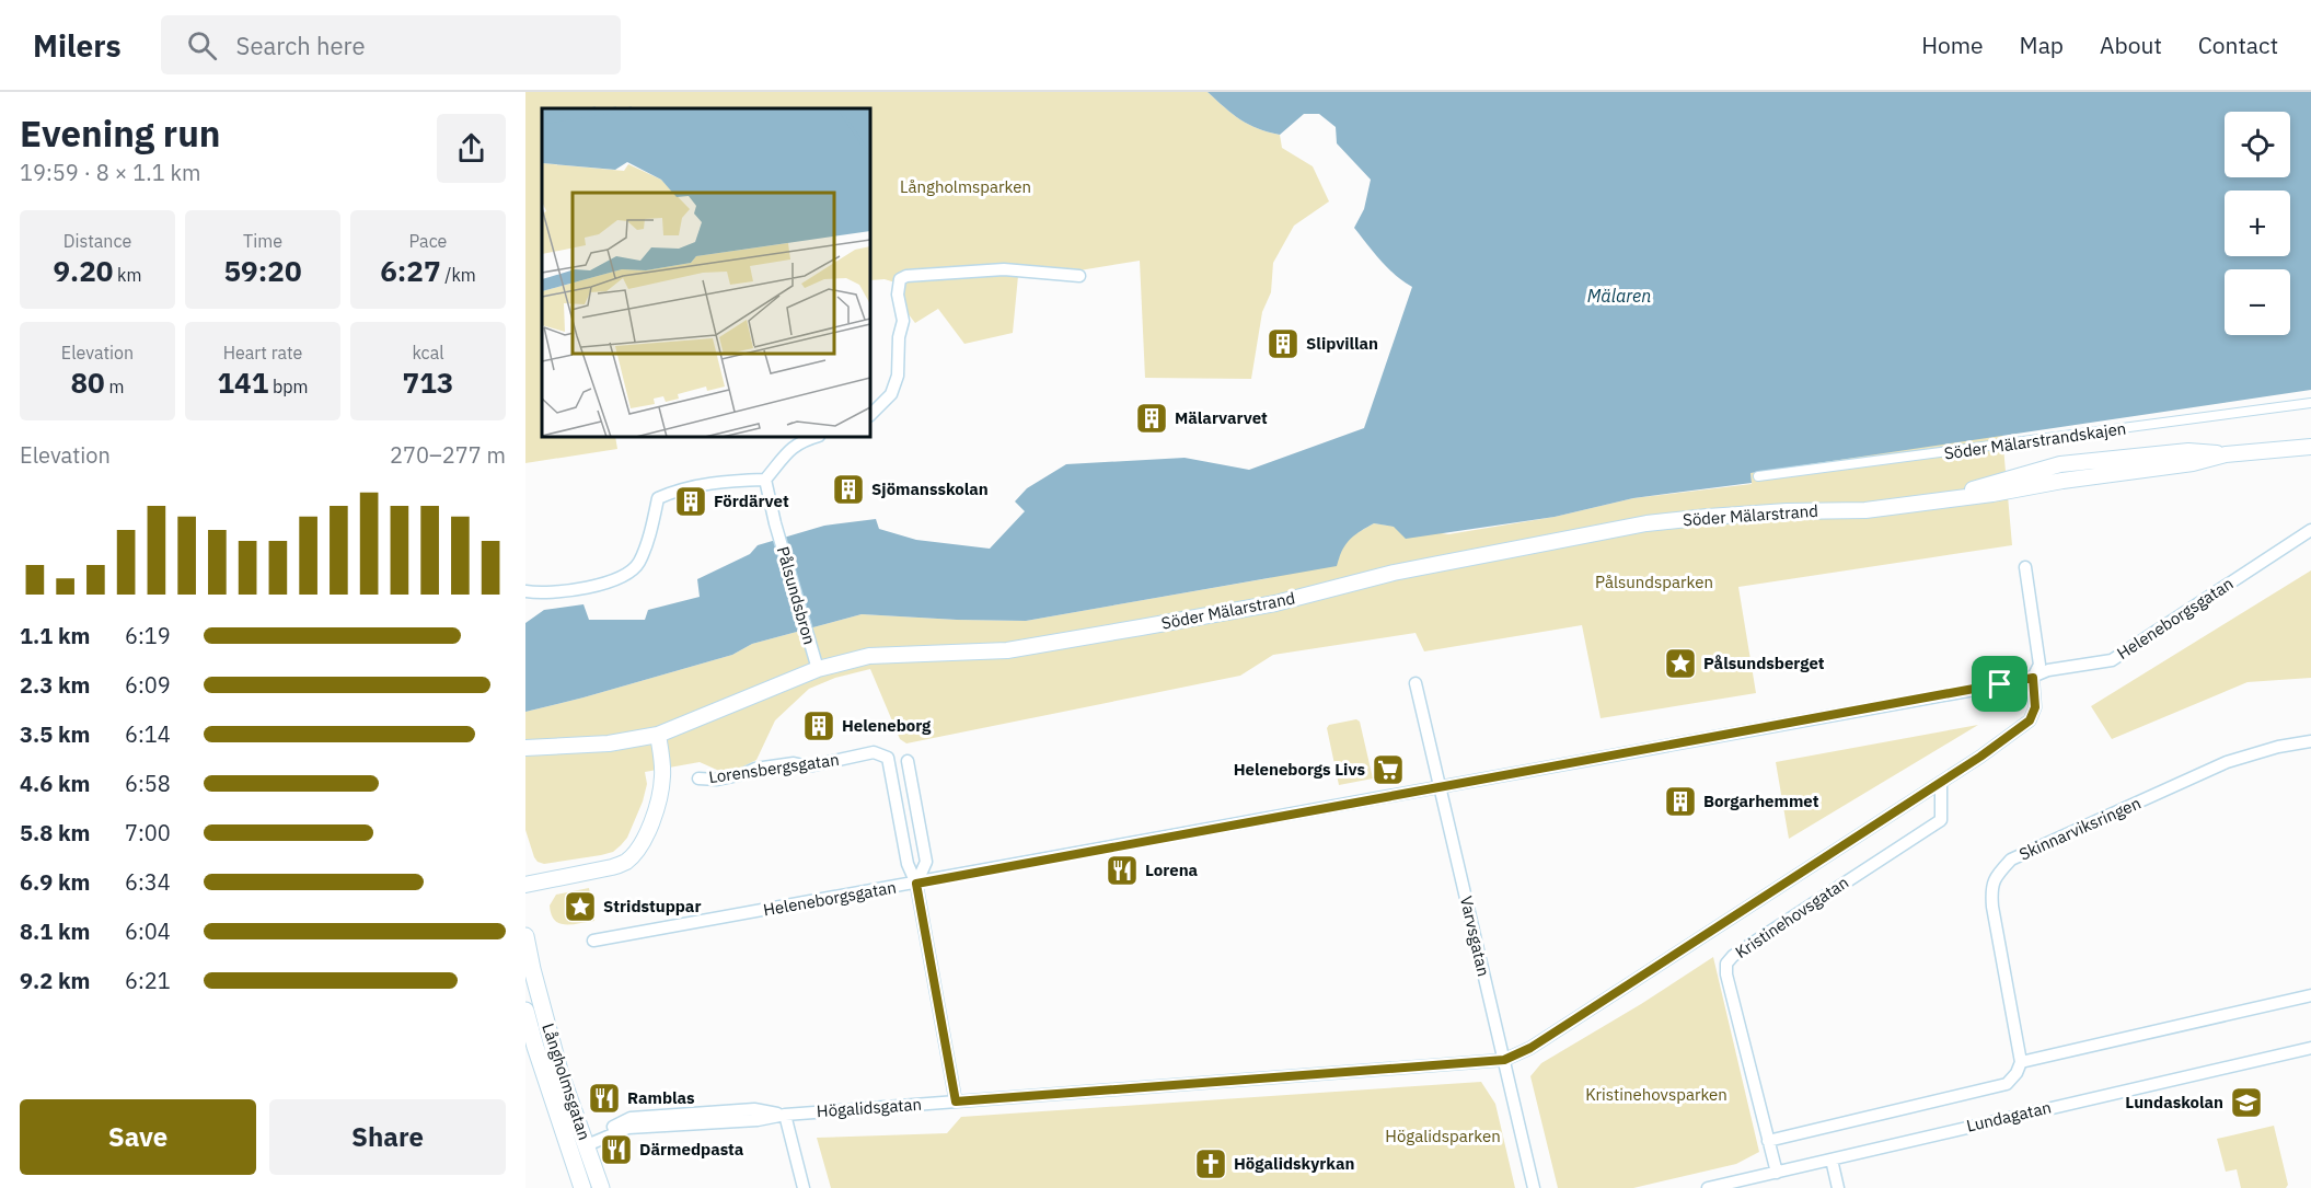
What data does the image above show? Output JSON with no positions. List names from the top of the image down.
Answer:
{
  "streets": {
    "main road": ["Långholmsgatan"],
    "street": [
      "Söder Mälarstrandskajen",
      "Söder Mälarstrand",
      "Pålsundsbron",
      "Heleneborgsgatan",
      "Lorensbergsgatan",
      "Skinnarviksringen",
      "Kristinehovsgatan",
      "Varvsgatan",
      "Högalidsgatan",
      "Lundagatan"
    ]
  },
  "crossings": [
    ["Söder Mälarstrand", "Pålsundsbron"],
    ["Heleneborgsgatan", "Lorensbergsgatan"],
    ["Heleneborgsgatan", "Varvsgatan"],
    ["Heleneborgsgatan", "Högalidsgatan"],
    ["Skinnarviksringen", "Lundagatan"],
    ["Kristinehovsgatan", "Högalidsgatan"],
    ["Kristinehovsgatan", "Lundagatan"],
    ["Varvsgatan", "Högalidsgatan"],
    ["Långholmsgatan", "Högalidsgatan"]
  ],
  "water": ["Mälaren"],
  "parks": [
    "Långholmsparken",
    "Pålsundsparken",
    "Kristinehovsparken",
    "Högalidsparken"
  ],
  "places": {
    "building": [
      "Slipvillan",
      "Mälarvarvet",
      "Sjömansskolan",
      "Fördärvet",
      "Heleneborg",
      "Borgarhemmet"
    ],
    "place": ["Pålsundsberget", "Stridstuppar"],
    "supermarket": ["Heleneborgs Livs"],
    "restaurant": ["Lorena", "Ramblas", "Därmedpasta"],
    "school or university": ["Lundaskolan"],
    "church": ["Högalidskyrkan"]
  },
  "page": {
    "header": "Milers",
    "search": "Search here",
    "nav": [
      "Home",
      "Map",
      "About",
      "Contact"
    ],
    "heading": ["Evening run", "19:59 · 8 × 1.1 km"],
    "map_buttons": ["+", "−"],
    "stats": [
      ["Distance", "9.20 km"],
      ["Time", "59:20"],
      ["Pace", "6:27 /km"],
      ["Elevation", "80 m"],
      ["Heart rate", "141 bpm"],
      ["kcal", "713"]
    ],
    "chart": ["Elevation", "270–277 m"],
    "list": [
      {
        "name": "1.1 km",
        "note": "6:19"
      },
      {
        "name": "2.3 km",
        "note": "6:09"
      },
      {
        "name": "3.5 km",
        "note": "6:14"
      },
      {
        "name": "4.6 km",
        "note": "6:58"
      },
      {
        "name": "5.8 km",
        "note": "7:00"
      },
      {
        "name": "6.9 km",
        "note": "6:34"
      },
      {
        "name": "8.1 km",
        "note": "6:04"
      },
      {
        "name": "9.2 km",
        "note": "6:21"
      }
    ],
    "buttons": ["Save", "Share"]
  }
}
